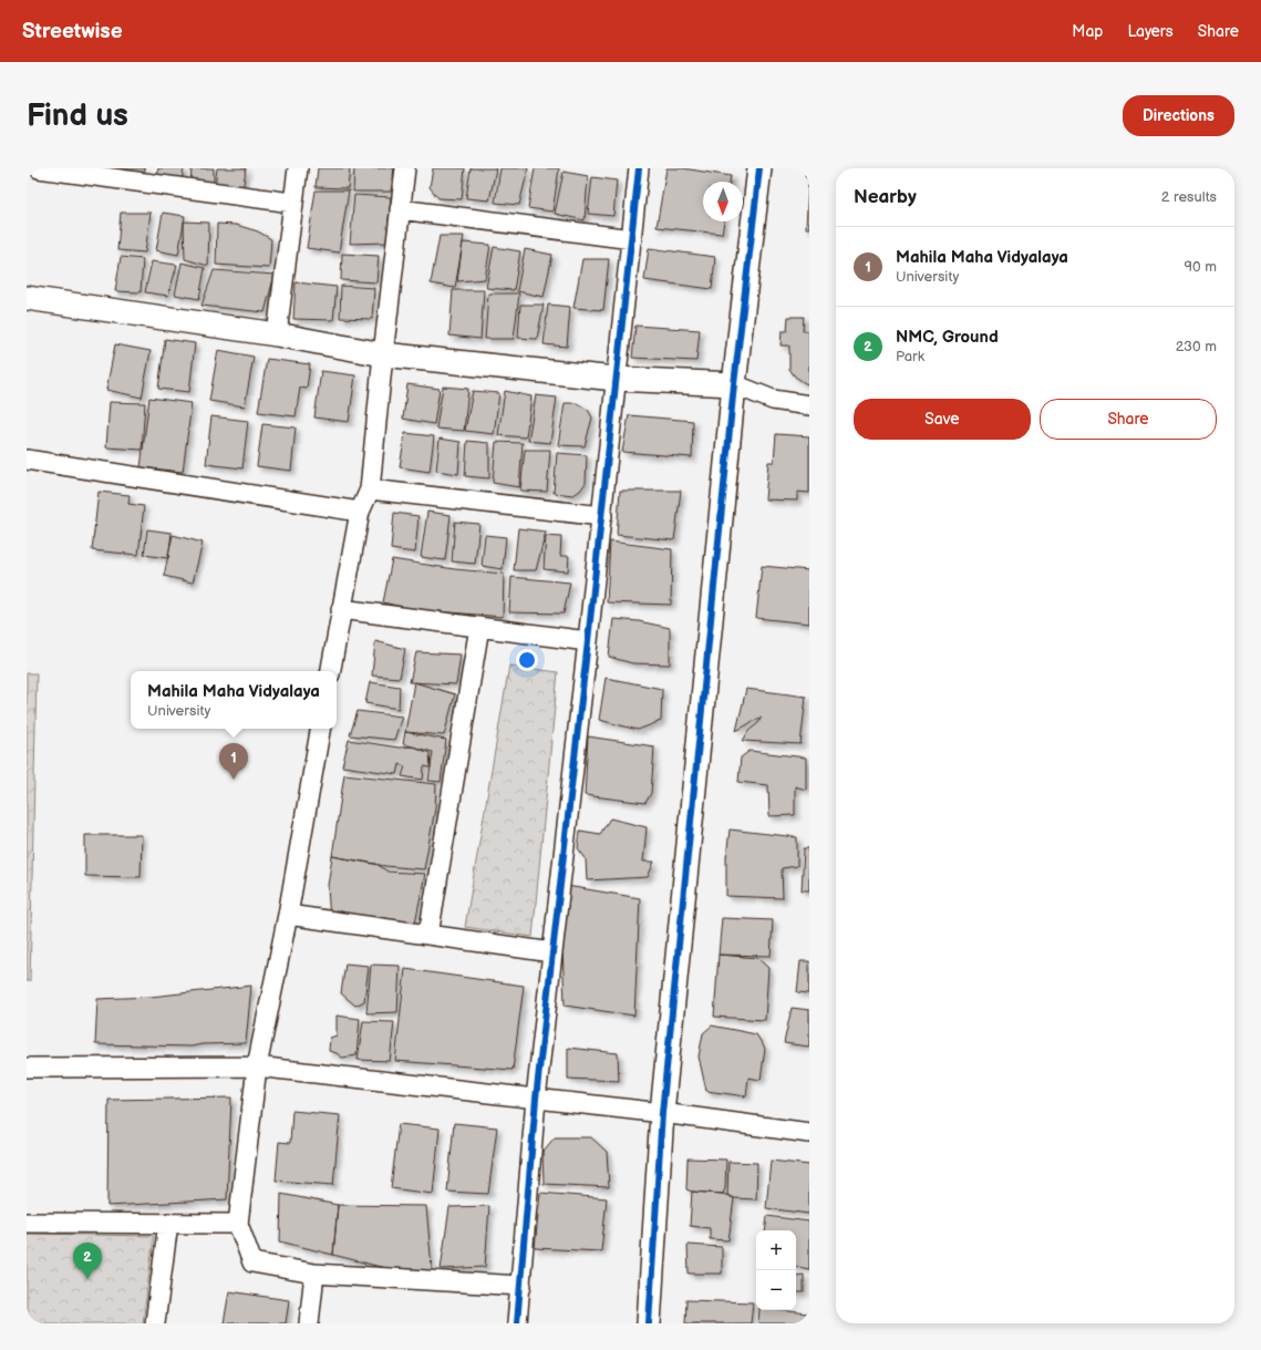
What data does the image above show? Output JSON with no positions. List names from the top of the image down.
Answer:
{
  "north": "bottom",
  "page": {
    "header": "Streetwise",
    "nav": ["Map", "Layers", "Share"],
    "buttons": [
      "Directions",
      ["Save", "Share"]
    ],
    "title": "Find us",
    "heading": ["Nearby", "2 results"],
    "list": [
      {
        "mark": "1",
        "name": "Mahila Maha Vidyalaya",
        "note": "University",
        "value": "90 m"
      },
      {
        "mark": "2",
        "name": "NMC, Ground",
        "note": "Park",
        "value": "230 m"
      }
    ],
    "popup": ["Mahila Maha Vidyalaya", "University"],
    "pins": ["1", "2"],
    "map_buttons": ["+", "−"]
  }
}
